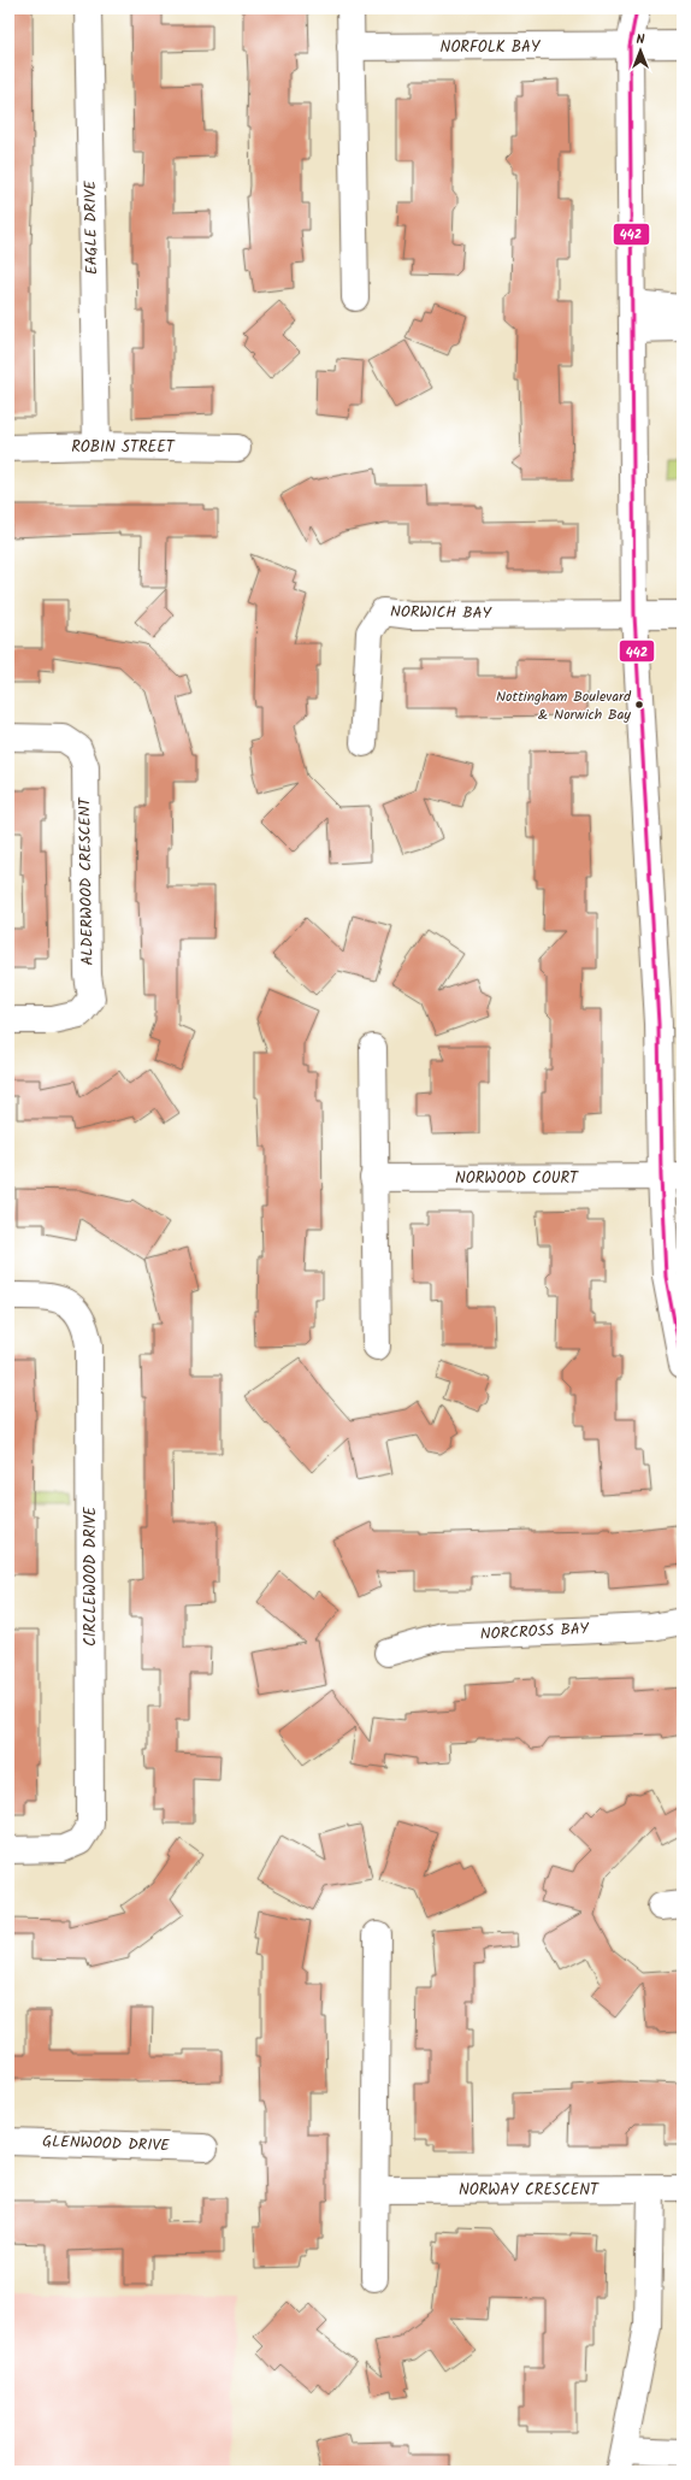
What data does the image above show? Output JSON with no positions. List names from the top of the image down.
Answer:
{
  "streets": {
    "street": [
      "NORFOLK BAY",
      "EAGLE DRIVE",
      "ROBIN STREET",
      "NORWICH BAY",
      "ALDERWOOD CRESCENT",
      "NORWOOD COURT",
      "CIRCLEWOOD DRIVE",
      "NORCROSS BAY",
      "GLENWOOD DRIVE",
      "NORWAY CRESCENT"
    ]
  },
  "crossings": [
    ["EAGLE DRIVE", "ROBIN STREET"]
  ],
  "places": ["Nottingham Boulevard & Norwich Bay"],
  "lines": ["transit line 442"],
  "north": "top"
}
